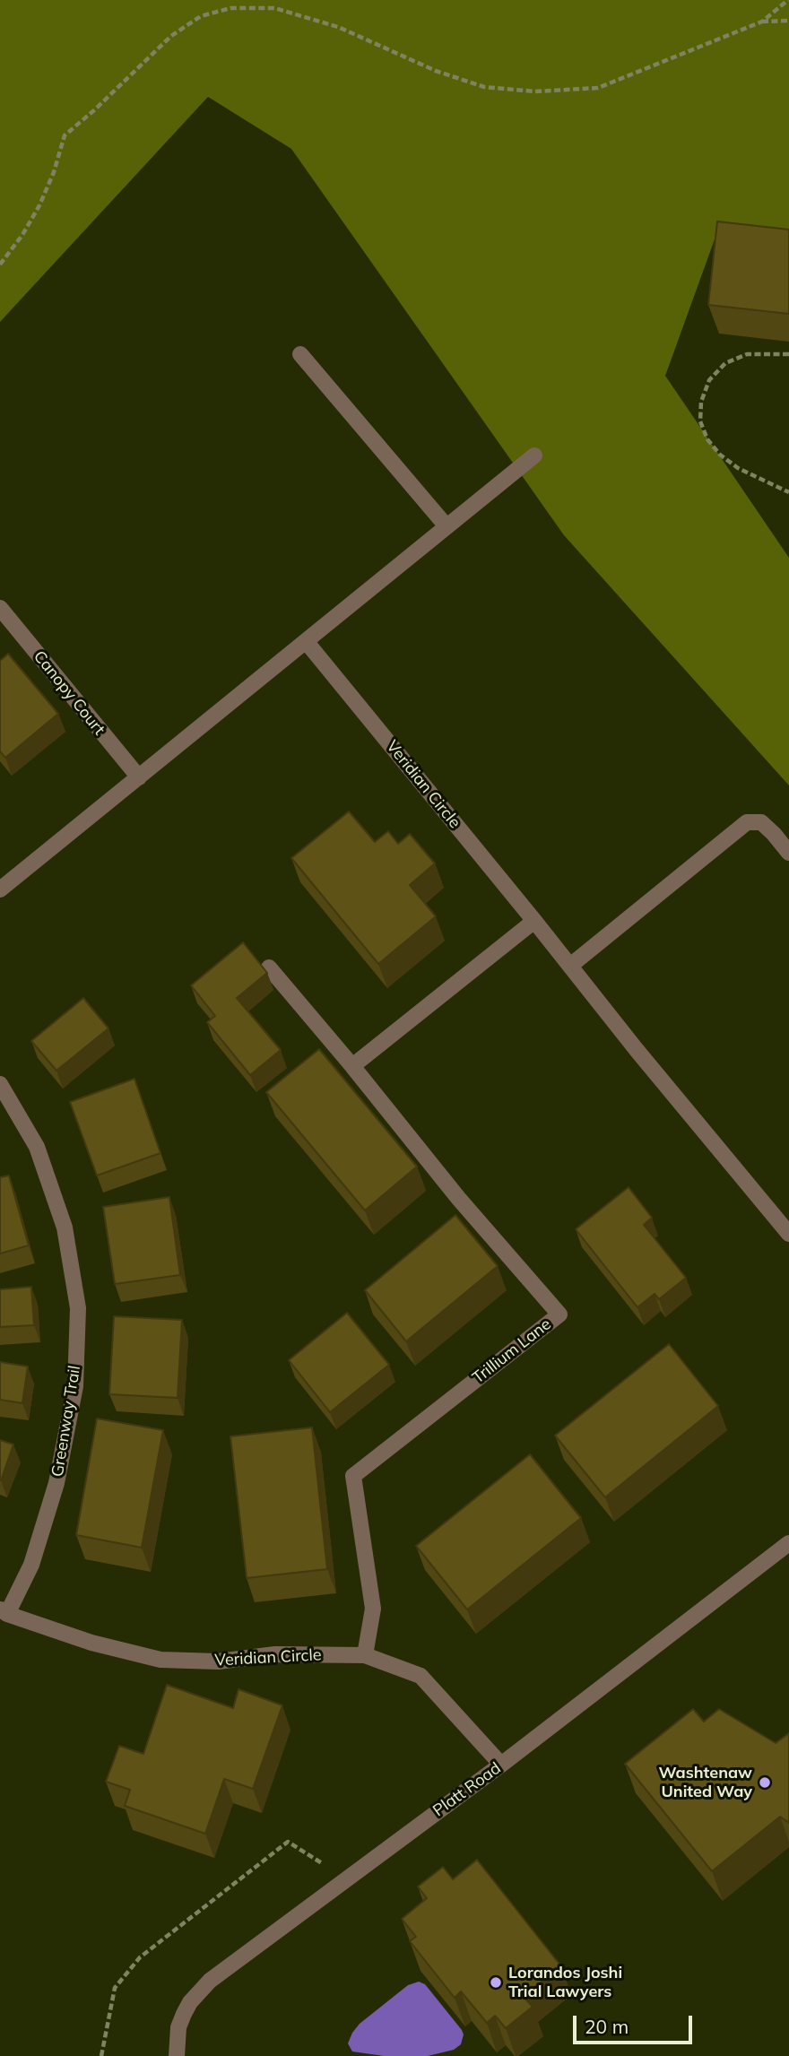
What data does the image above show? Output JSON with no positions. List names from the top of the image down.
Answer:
{
  "streets": {
    "street": [
      "Canopy Court",
      "Veridian Circle",
      "Trillium Lane",
      "Greenway Trail",
      "Platt Road"
    ]
  },
  "crossings": [
    ["Veridian Circle", "Trillium Lane"],
    ["Veridian Circle", "Greenway Trail"],
    ["Veridian Circle", "Platt Road"]
  ],
  "places": ["Washtenaw United Way", "Lorandos Joshi Trial Lawyers"],
  "scale_bar": "20 m"
}
